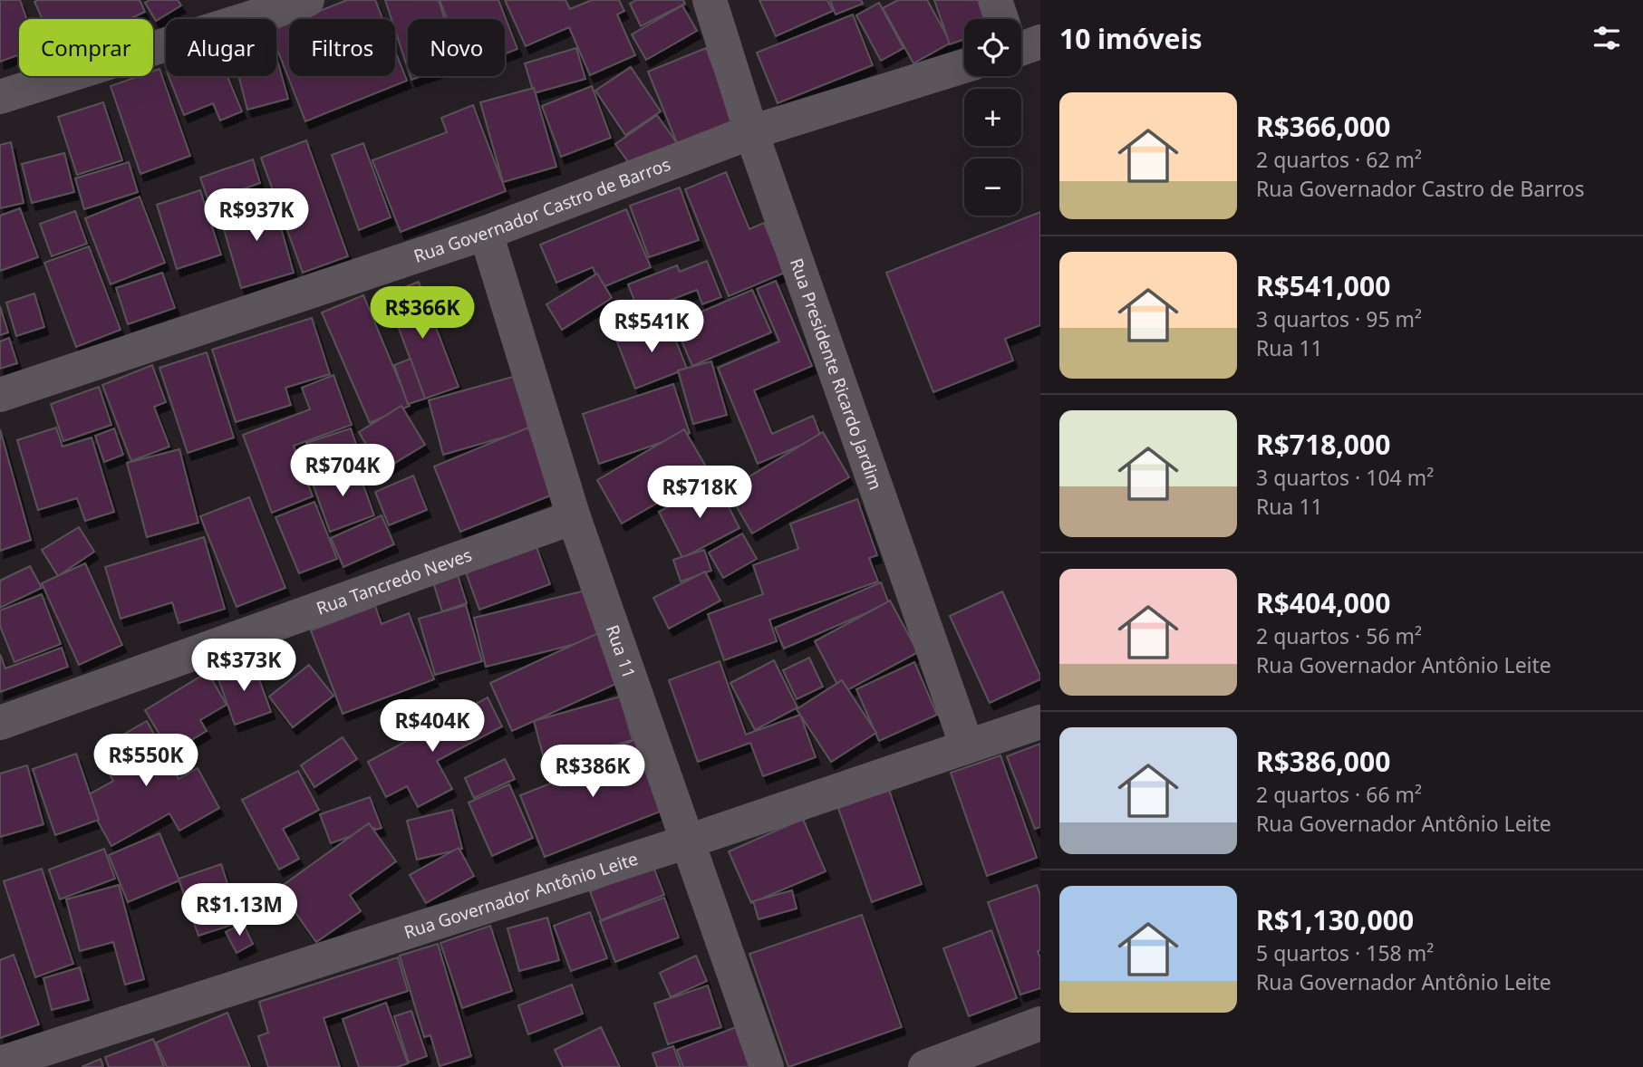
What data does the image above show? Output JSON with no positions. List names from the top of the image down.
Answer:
{
  "streets": {
    "street": [
      "Rua Governador Castro de Barros",
      "Rua Presidente Ricardo Jardim",
      "Rua Tancredo Neves",
      "Rua 11",
      "Rua Governador Antônio Leite"
    ]
  },
  "crossings": [
    ["Rua Governador Castro de Barros", "Rua Presidente Ricardo Jardim"],
    ["Rua Governador Castro de Barros", "Rua 11"],
    ["Rua Presidente Ricardo Jardim", "Rua Governador Antônio Leite"],
    ["Rua Tancredo Neves", "Rua 11"],
    ["Rua 11", "Rua Governador Antônio Leite"]
  ],
  "page": {
    "heading": "10 imóveis",
    "map_buttons": ["+", "−"],
    "chip": [
      "Comprar",
      "Alugar",
      "Filtros",
      "Novo"
    ],
    "list": [
      {
        "name": "R$366,000",
        "note": "2 quartos · 62 m² · Rua Governador Castro de Barros"
      },
      {
        "name": "R$541,000",
        "note": "3 quartos · 95 m² · Rua 11"
      },
      {
        "name": "R$718,000",
        "note": "3 quartos · 104 m² · Rua 11"
      },
      {
        "name": "R$404,000",
        "note": "2 quartos · 56 m² · Rua Governador Antônio Leite"
      },
      {
        "name": "R$386,000",
        "note": "2 quartos · 66 m² · Rua Governador Antônio Leite"
      },
      {
        "name": "R$1,130,000",
        "note": "5 quartos · 158 m² · Rua Governador Antônio Leite"
      }
    ],
    "price": [
      "R$937K",
      "R$366K",
      "R$541K",
      "R$704K",
      "R$718K",
      "R$373K",
      "R$404K",
      "R$550K",
      "R$386K",
      "R$1.13M"
    ]
  }
}
